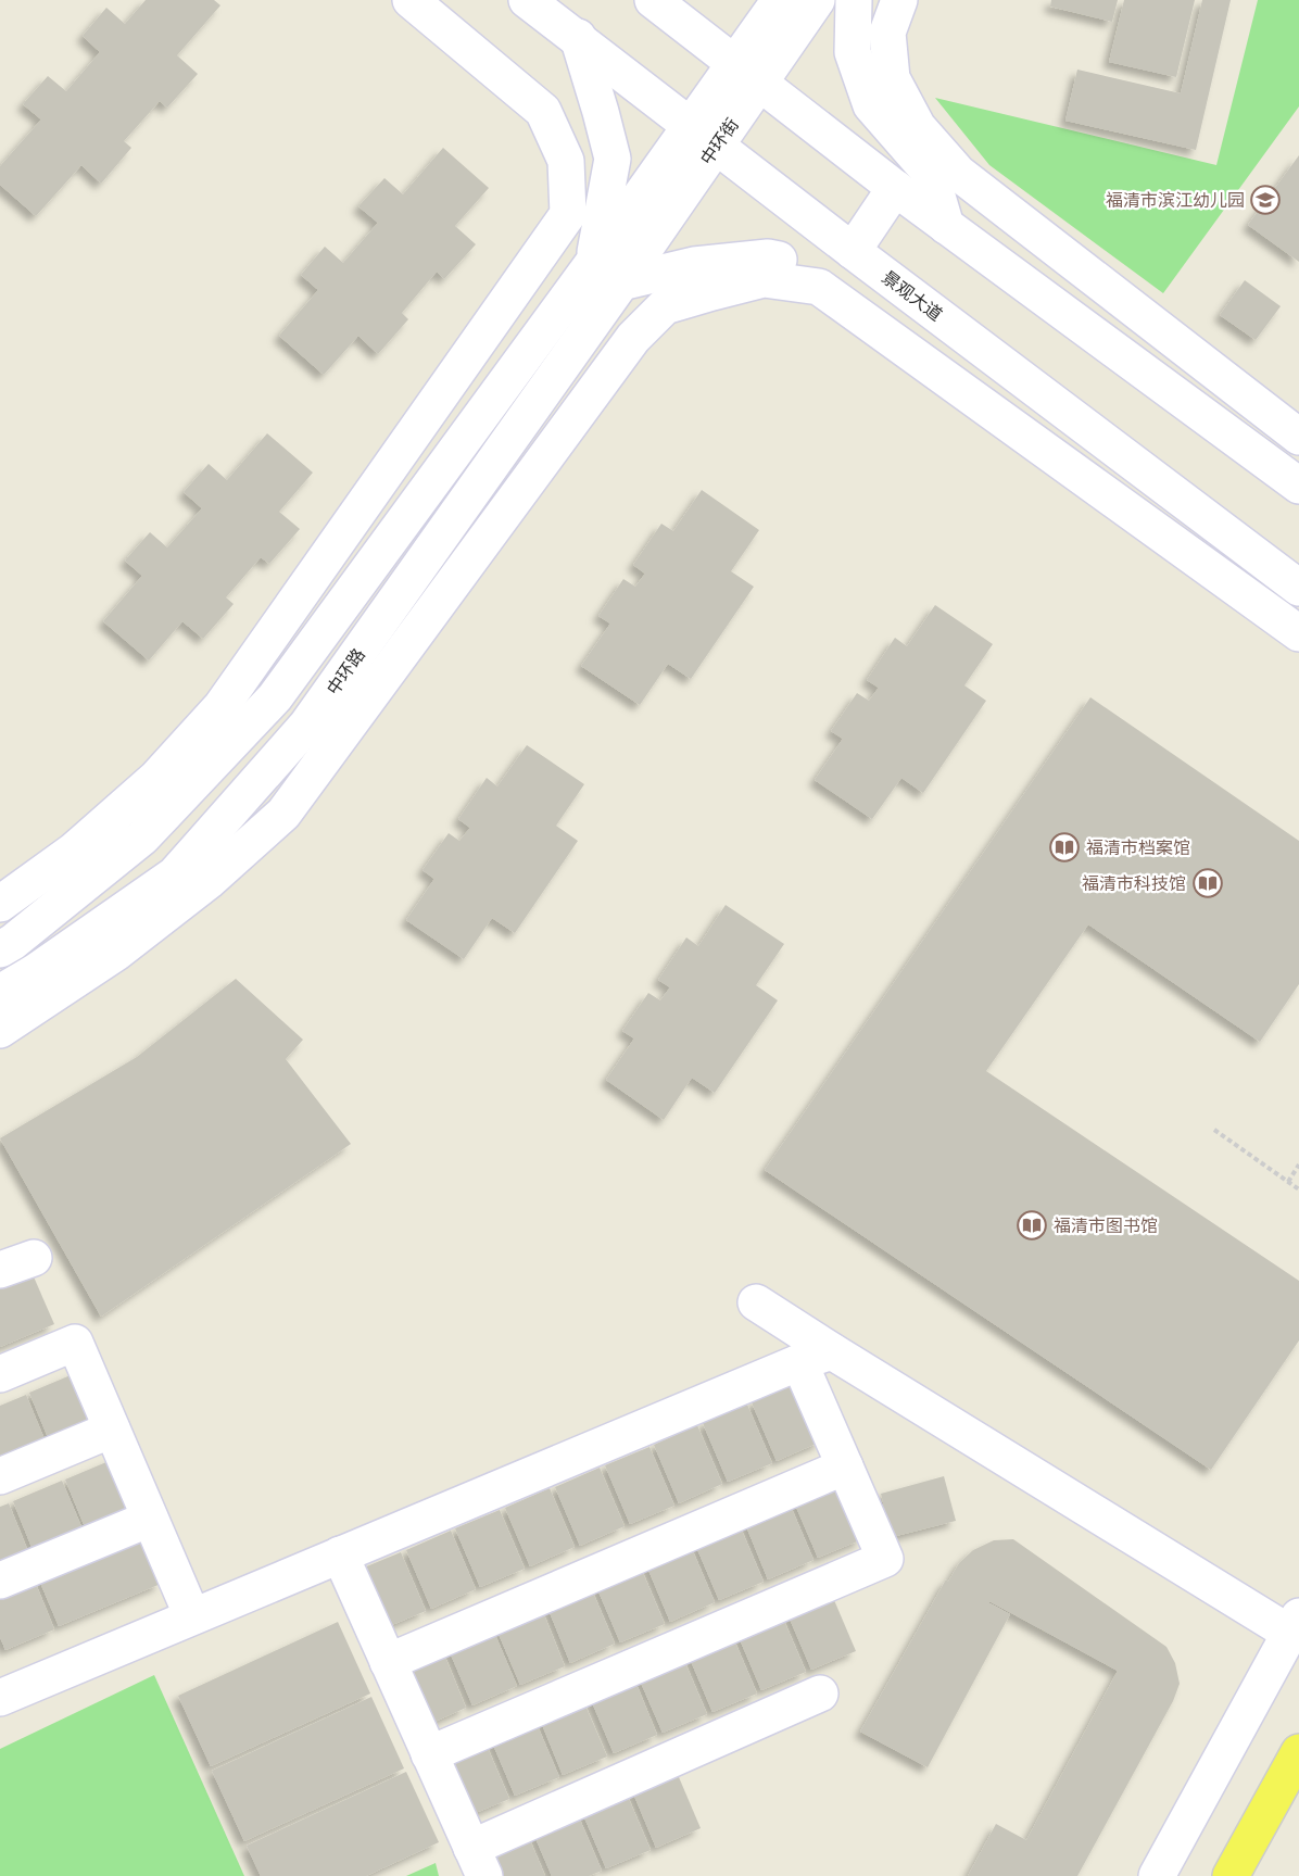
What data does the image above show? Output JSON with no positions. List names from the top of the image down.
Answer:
{
  "streets": {
    "street": ["中环街", "景观大道", "中环路"]
  },
  "crossings": [
    ["中环街", "景观大道"],
    ["中环街", "中环路"]
  ],
  "places": {
    "school or university": ["福清市滨江幼儿园"],
    "library": ["福清市档案馆", "福清市科技馆", "福清市图书馆"]
  }
}
